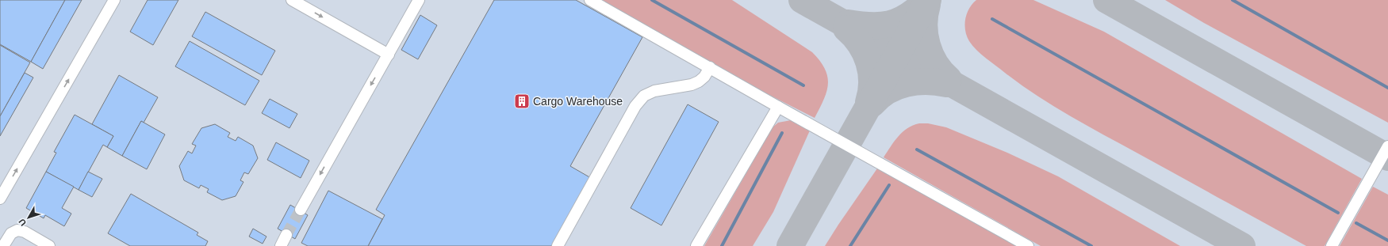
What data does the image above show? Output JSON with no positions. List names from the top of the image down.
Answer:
{
  "places": {
    "building": ["Cargo Warehouse"]
  },
  "north": "bottom left"
}
